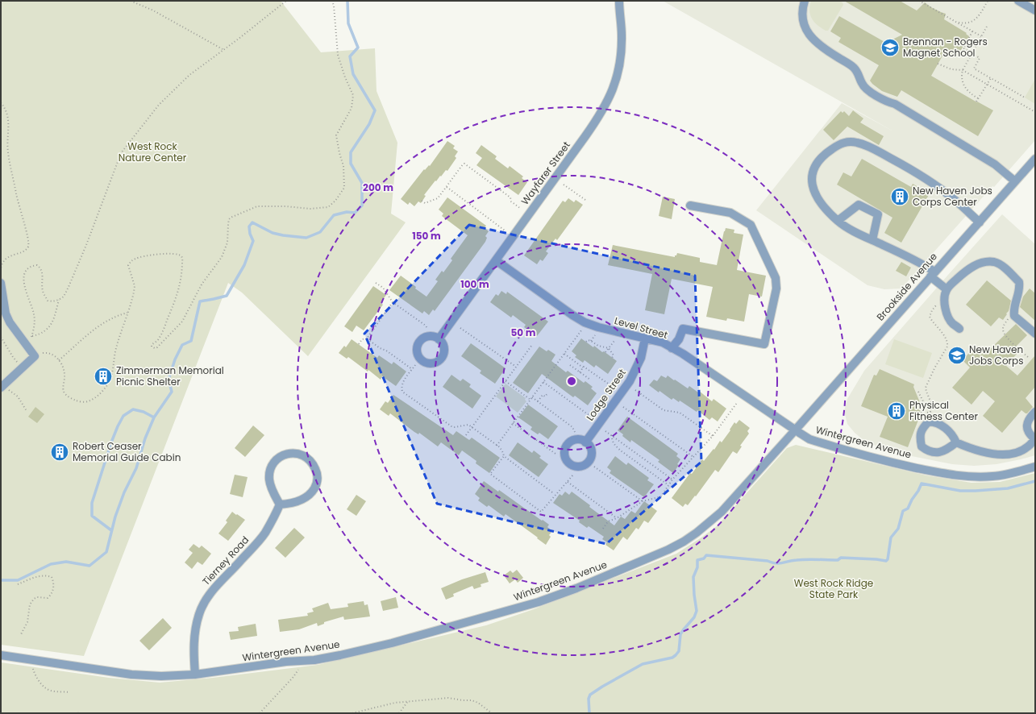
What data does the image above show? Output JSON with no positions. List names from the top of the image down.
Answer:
{
  "streets": {
    "street": [
      "Wayfarer Street",
      "Brookside Avenue",
      "Level Street",
      "Lodge Street",
      "Wintergreen Avenue",
      "Tierney Road"
    ]
  },
  "crossings": [
    ["Wayfarer Street", "Level Street"],
    ["Brookside Avenue", "Level Street"],
    ["Brookside Avenue", "Wintergreen Avenue"],
    ["Level Street", "Lodge Street"],
    ["Level Street", "Wintergreen Avenue"],
    ["Wintergreen Avenue", "Tierney Road"]
  ],
  "parks": ["West Rock Nature Center", "West Rock Ridge State Park"],
  "places": {
    "school or university": ["Brennan - Rogers Magnet School", "New Haven Jobs Corps"],
    "building": [
      "New Haven Jobs Corps Center",
      "Zimmerman Memorial Picnic Shelter",
      "Physical Fitness Center",
      "Robert Ceaser Memorial Guide Cabin"
    ]
  },
  "rings": [
    "200 m",
    "150 m",
    "100 m",
    "50 m"
  ]
}
